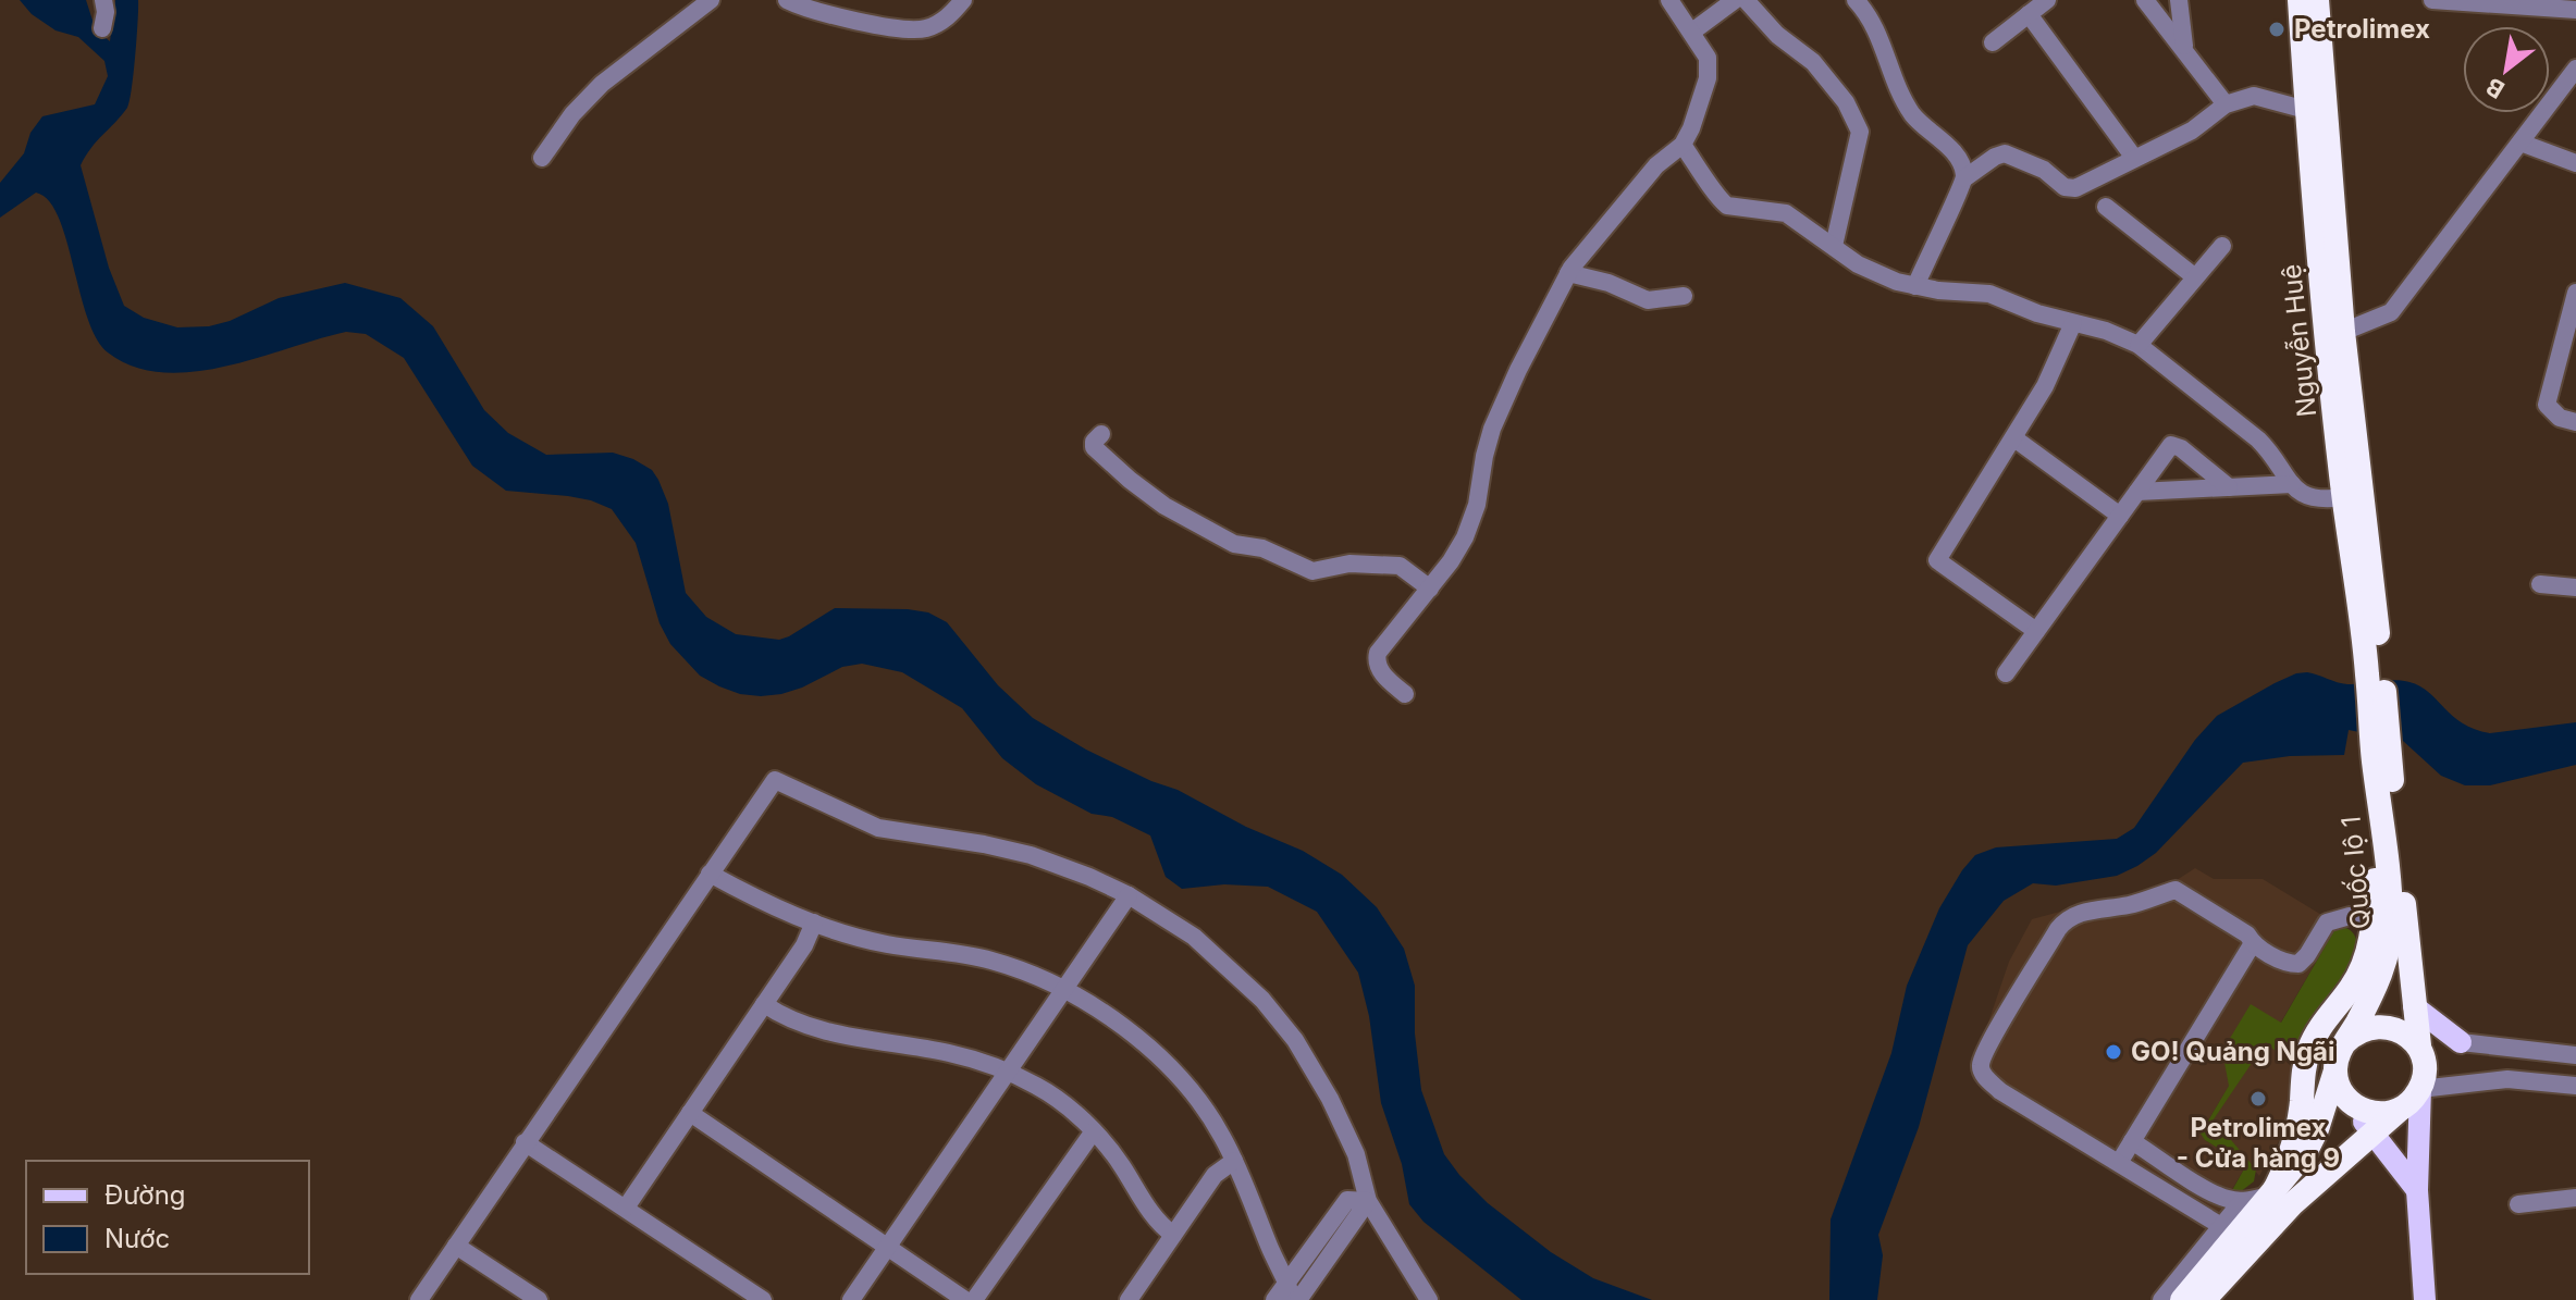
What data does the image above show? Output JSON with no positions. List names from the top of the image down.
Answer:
{
  "streets": {
    "highway": ["Nguyễn Huệ", "Quốc lộ 1"]
  },
  "places": ["Petrolimex", "GO! Quảng Ngãi", "Petrolimex - Cửa hàng 9"],
  "legend": ["Đường", "Nước"],
  "north": "bottom left"
}
